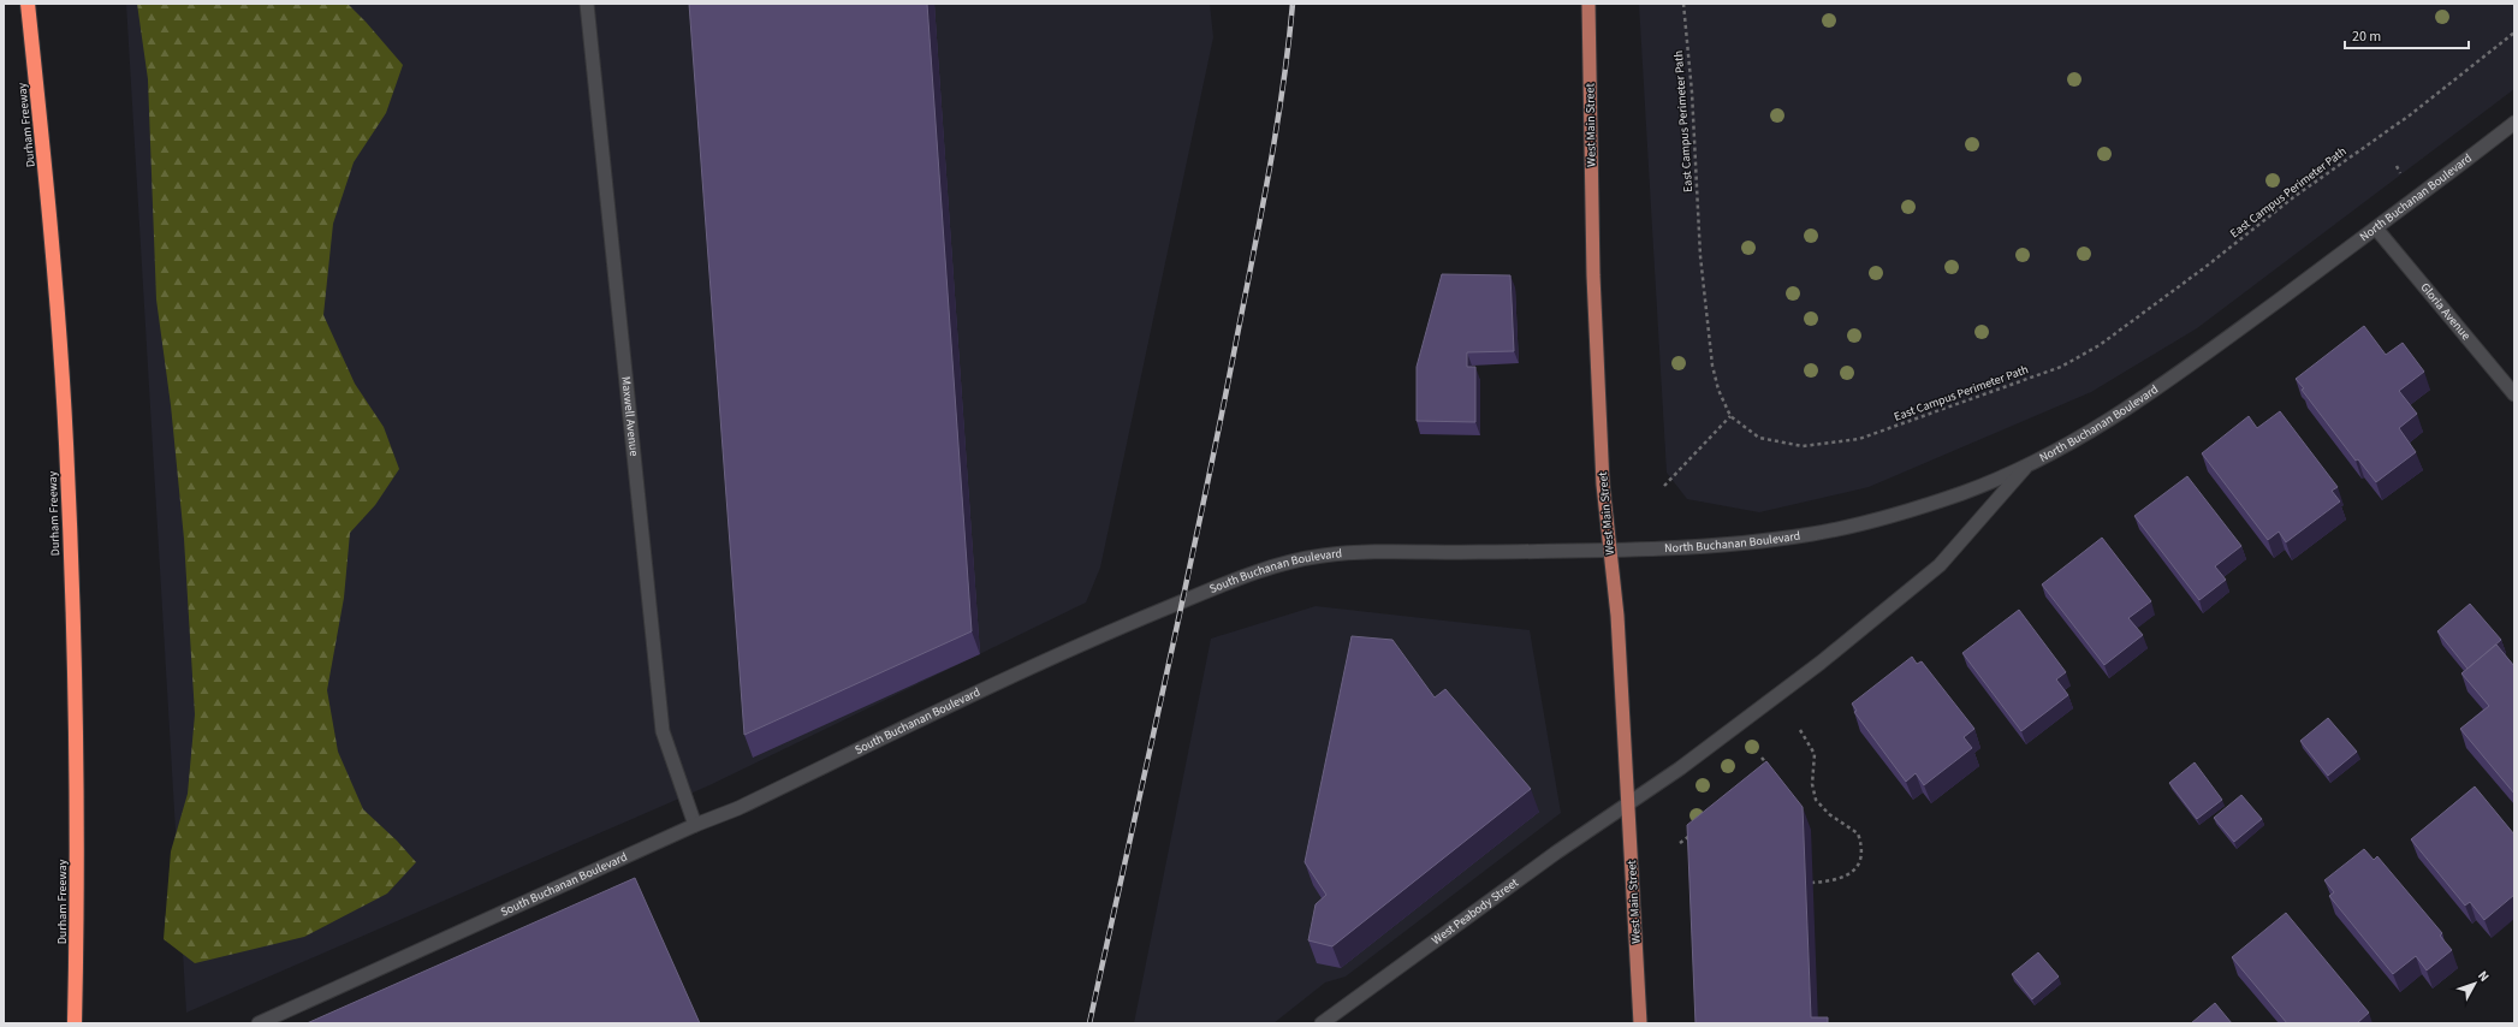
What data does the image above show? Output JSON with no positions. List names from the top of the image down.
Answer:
{
  "streets": {
    "highway": ["Durham Freeway"],
    "main road": ["West Main Street"],
    "street": [
      "North Buchanan Boulevard",
      "Gloria Avenue",
      "Maxwell Avenue",
      "South Buchanan Boulevard",
      "West Peabody Street"
    ],
    "path": ["East Campus Perimeter Path"]
  },
  "crossings": [
    ["West Main Street", "North Buchanan Boulevard"],
    ["West Main Street", "South Buchanan Boulevard"],
    ["West Main Street", "West Peabody Street"],
    ["North Buchanan Boulevard", "Gloria Avenue"],
    ["North Buchanan Boulevard", "South Buchanan Boulevard"],
    ["North Buchanan Boulevard", "West Peabody Street"],
    ["Maxwell Avenue", "South Buchanan Boulevard"]
  ],
  "scale_bar": "20 m",
  "north": "top right"
}
